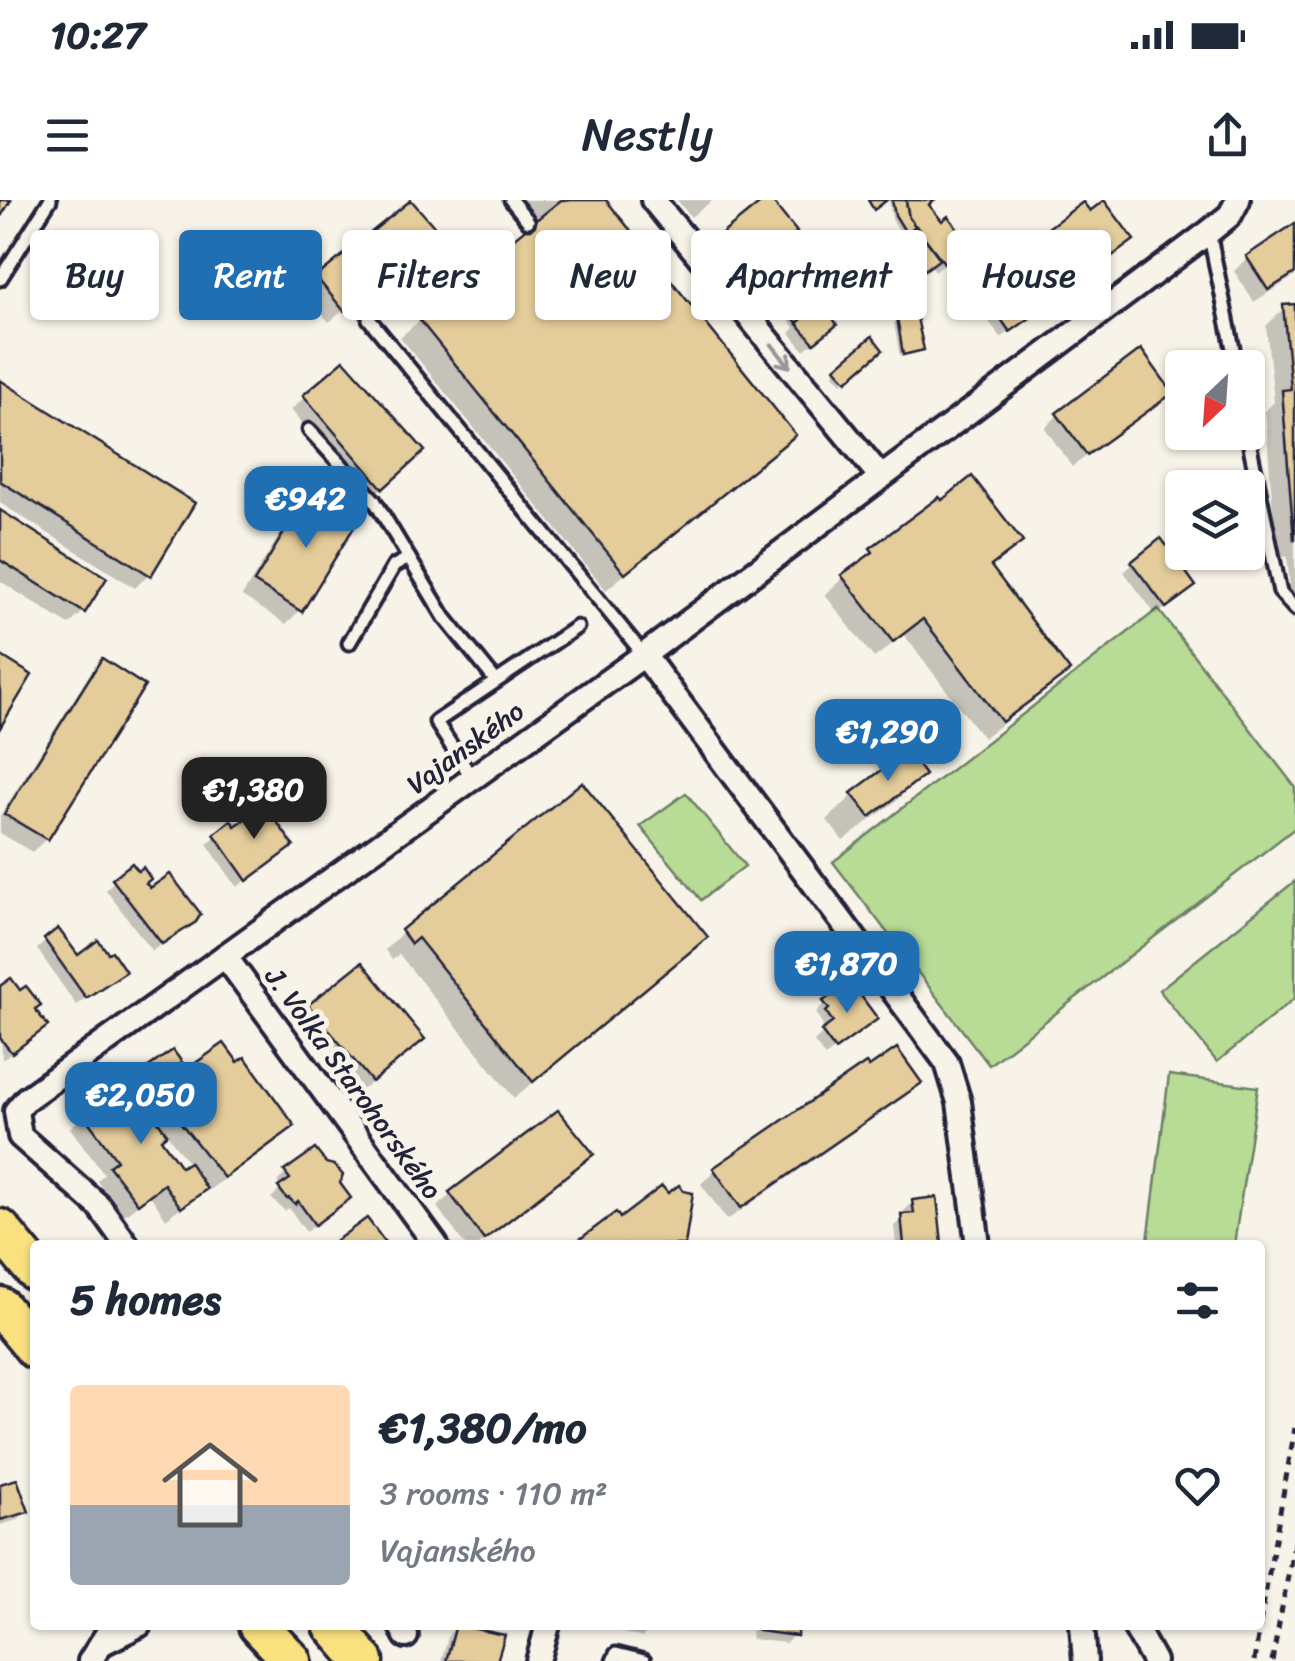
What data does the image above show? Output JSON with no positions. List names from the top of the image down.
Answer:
{
  "streets": {
    "street": ["Vajanského", "J. Volka Starohorského"]
  },
  "crossings": [
    ["Vajanského", "J. Volka Starohorského"]
  ],
  "north": "bottom left",
  "page": {
    "status": "10:27",
    "header": "Nestly",
    "chip": [
      "Buy",
      "Rent",
      "Filters",
      "New",
      "Apartment",
      "House"
    ],
    "price": [
      "€942",
      "€1,290",
      "€1,380",
      "€1,870",
      "€2,050"
    ],
    "heading": "5 homes",
    "list": [
      {
        "name": "€1,380/mo",
        "note": "3 rooms · 110 m² · Vajanského"
      }
    ]
  }
}
